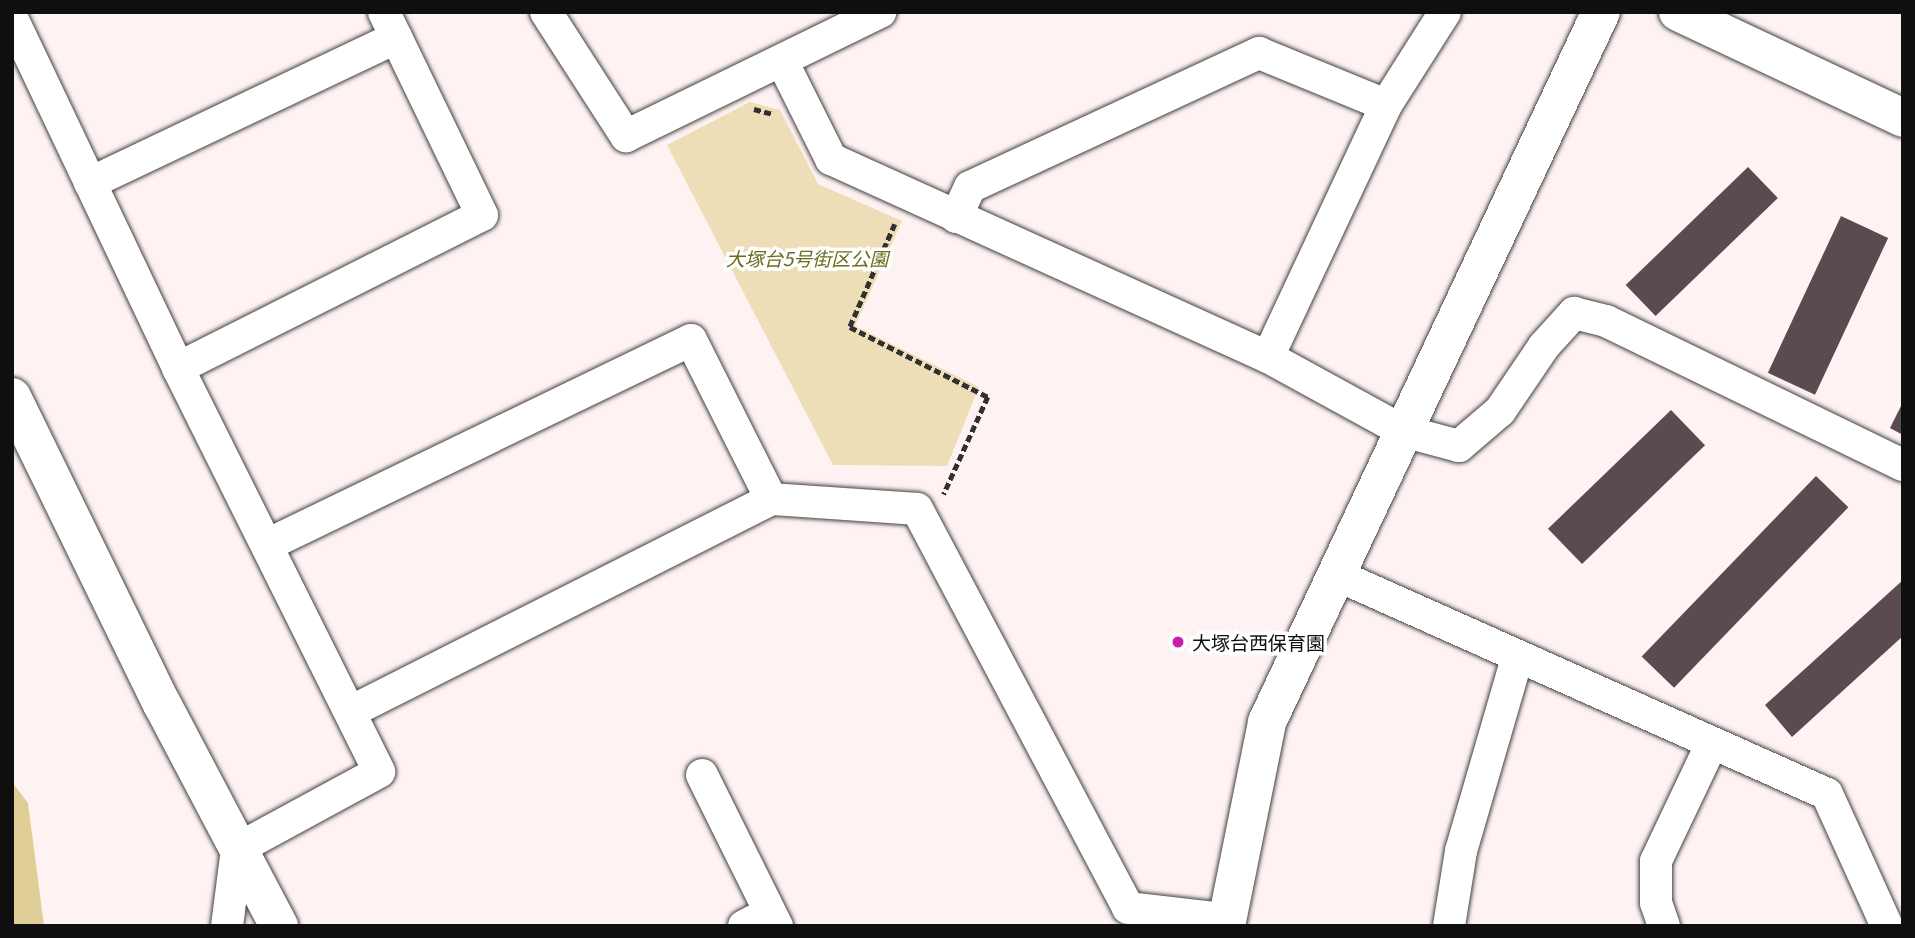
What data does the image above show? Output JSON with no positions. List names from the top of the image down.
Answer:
{
  "parks": ["大塚台5号街区公園"],
  "places": ["大塚台西保育園"]
}
